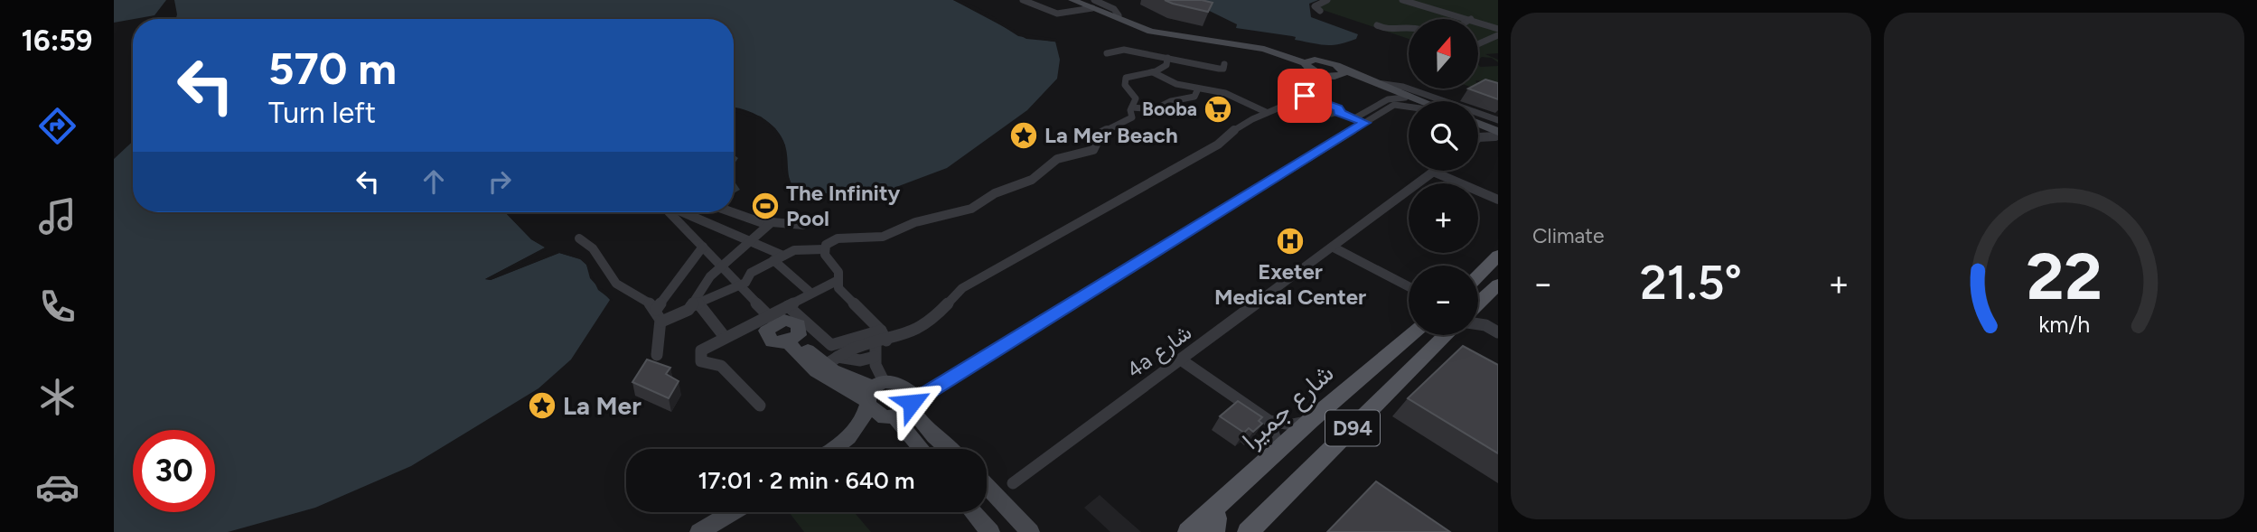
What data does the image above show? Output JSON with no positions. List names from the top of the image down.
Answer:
{
  "streets": {
    "main road": ["شارع جميرا", "D94"],
    "street": ["4a شارع"]
  },
  "places": {
    "supermarket": ["Booba"],
    "place": ["La Mer Beach", "La Mer"],
    "sports": ["The Infinity Pool"],
    "hospital": ["Exeter Medical Center"]
  },
  "north": "top",
  "page": {
    "tabs": "16:59",
    "tile": "Climate",
    "map_buttons": ["+", "−"],
    "turn": ["570 m", "Turn left"],
    "heat": ["−", "21.5°", "+"],
    "limit": "30",
    "trip": "17:01 · 2 min · 640 m",
    "gauge": ["22", "km/h"]
  }
}
